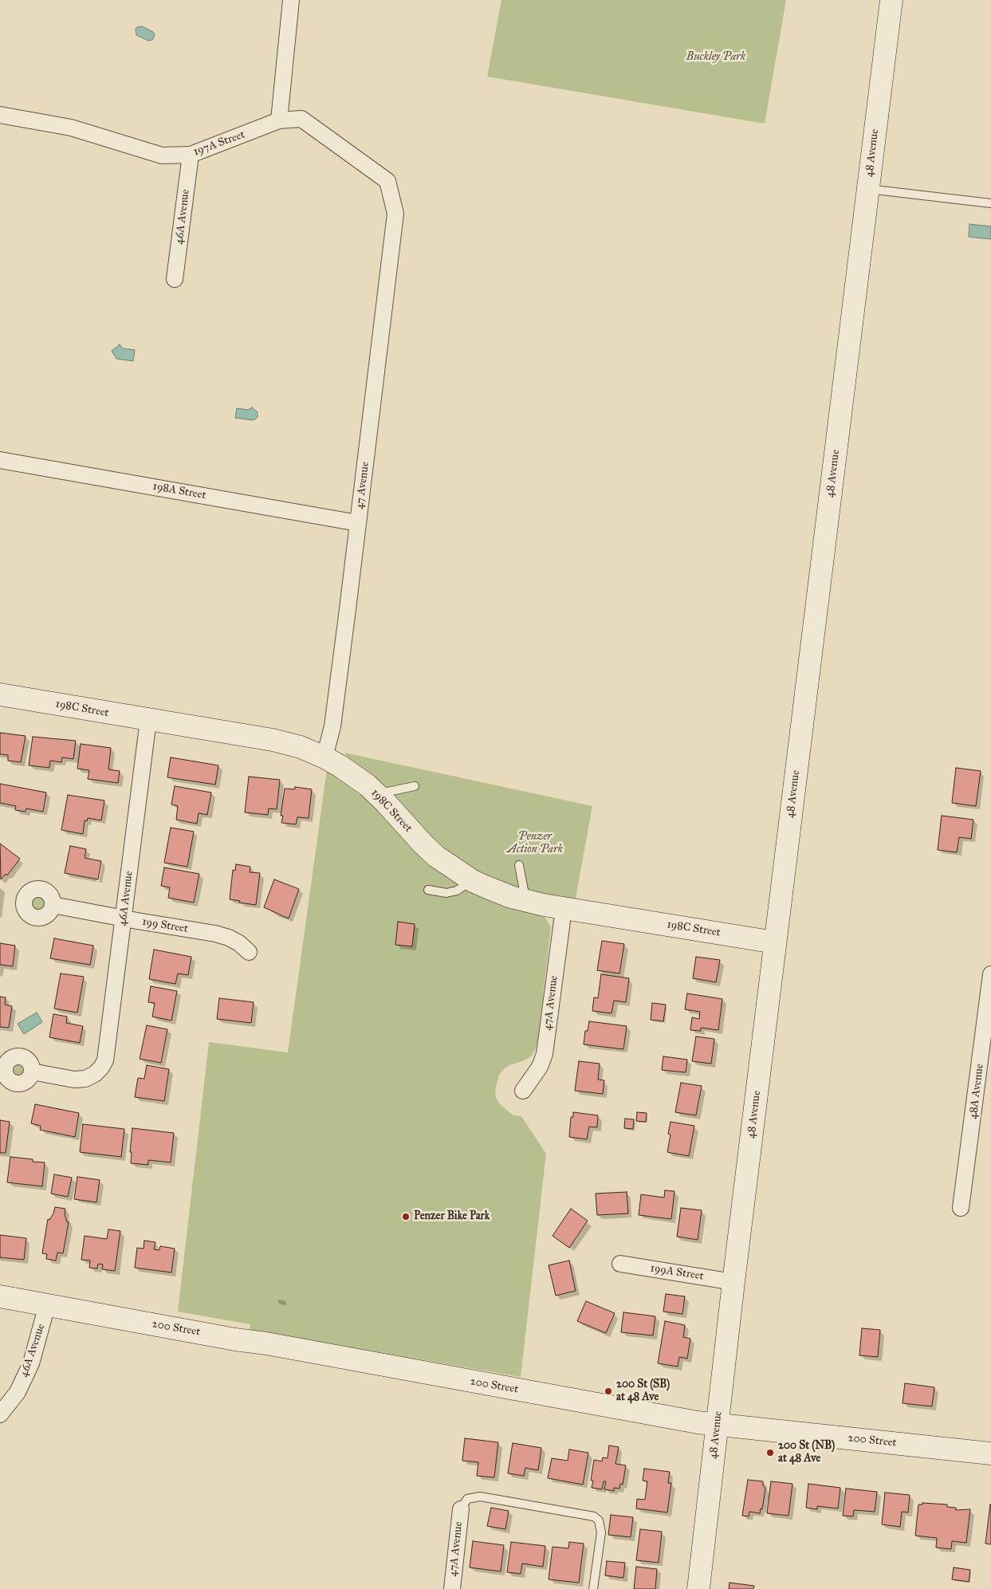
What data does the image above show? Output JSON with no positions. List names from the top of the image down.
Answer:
{
  "streets": {
    "street": [
      "197A Street",
      "48 Avenue",
      "46A Avenue",
      "47 Avenue",
      "198A Street",
      "198C Street",
      "199 Street",
      "47A Avenue",
      "48A Avenue",
      "199A Street",
      "200 Street"
    ]
  },
  "crossings": [
    ["197A Street", "46A Avenue"],
    ["197A Street", "47 Avenue"],
    ["48 Avenue", "198C Street"],
    ["48 Avenue", "199A Street"],
    ["48 Avenue", "200 Street"],
    ["46A Avenue", "198C Street"],
    ["46A Avenue", "199 Street"],
    ["46A Avenue", "200 Street"],
    ["47 Avenue", "198A Street"],
    ["47 Avenue", "198C Street"],
    ["198C Street", "47A Avenue"]
  ],
  "parks": ["Buckley Park", "Penzer Action Park"],
  "places": ["Penzer Bike Park", "200 St (SB) at 48 Ave", "200 St (NB) at 48 Ave"]
}
